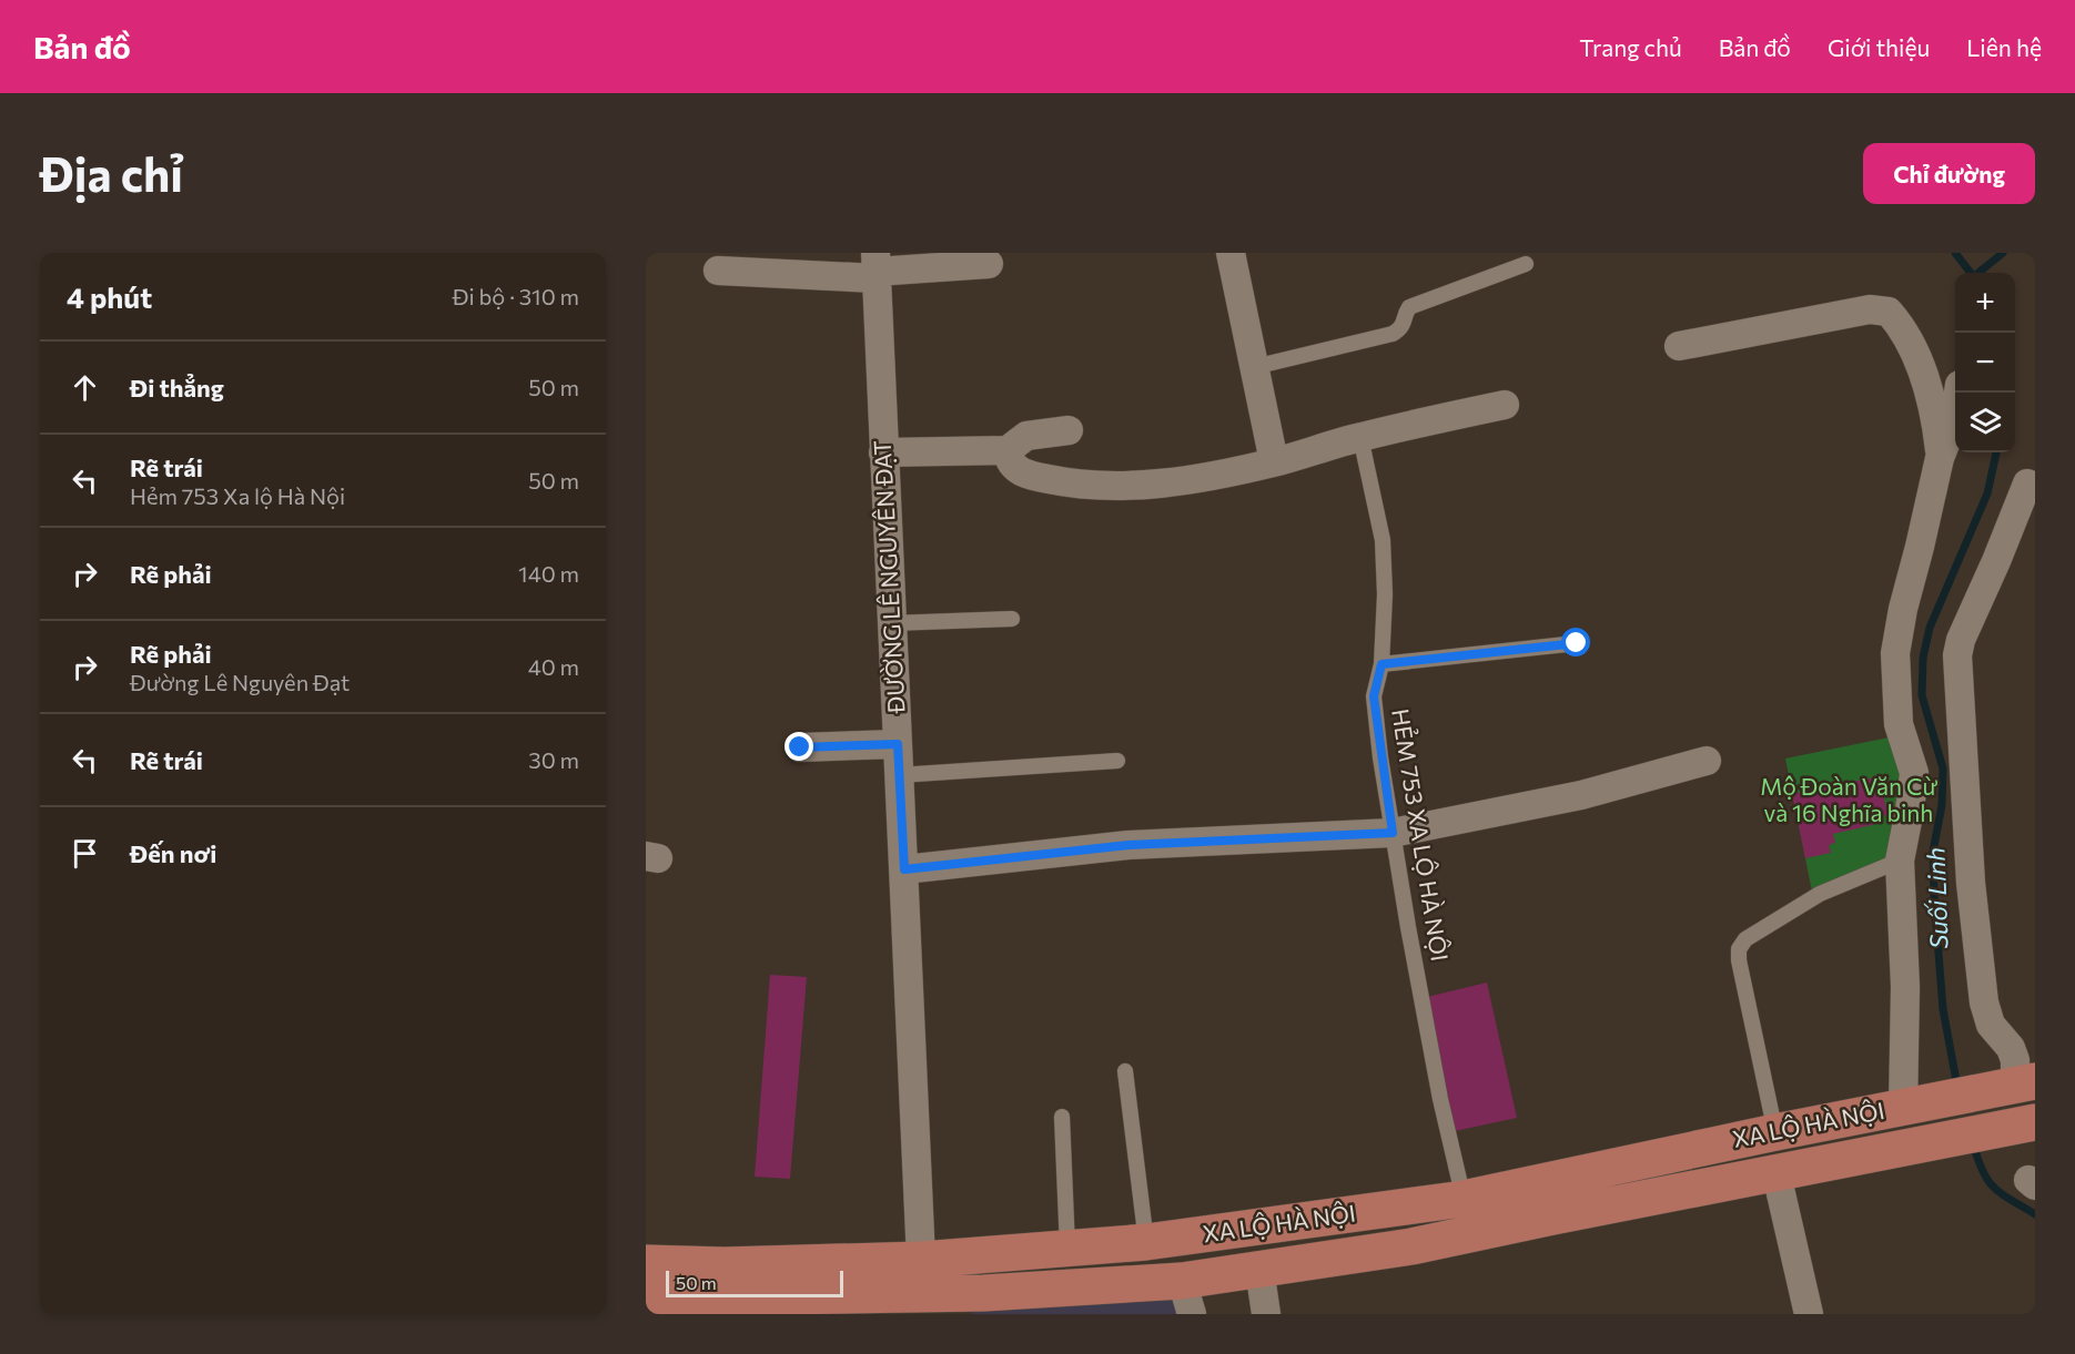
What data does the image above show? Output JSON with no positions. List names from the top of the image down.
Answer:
{
  "streets": {
    "highway": ["XA LỘ HÀ NỘI"],
    "street": ["ĐƯỜNG LÊ NGUYÊN ĐẠT"],
    "lane": ["HẺM 753 XA LỘ HÀ NỘI"]
  },
  "crossings": [
    ["ĐƯỜNG LÊ NGUYÊN ĐẠT", "XA LỘ HÀ NỘI"],
    ["HẺM 753 XA LỘ HÀ NỘI", "XA LỘ HÀ NỘI"]
  ],
  "water": ["Suối Linh"],
  "parks": ["Mộ Đoàn Văn Cừ và 16 Nghĩa binh"],
  "scale_bar": "50 m",
  "page": {
    "header": "Bản đồ",
    "nav": [
      "Trang chủ",
      "Bản đồ",
      "Giới thiệu",
      "Liên hệ"
    ],
    "buttons": "Chỉ đường",
    "title": "Địa chỉ",
    "heading": ["4 phút", "Đi bộ · 310 m"],
    "map_buttons": ["+", "−"],
    "list": [
      ["Đi thẳng", "50 m"],
      ["Rẽ trái", "Hẻm 753 Xa lộ Hà Nội", "50 m"],
      ["Rẽ phải", "140 m"],
      ["Rẽ phải", "Đường Lê Nguyên Đạt", "40 m"],
      ["Rẽ trái", "30 m"],
      "Đến nơi"
    ],
    "scale": "50 m"
  }
}
